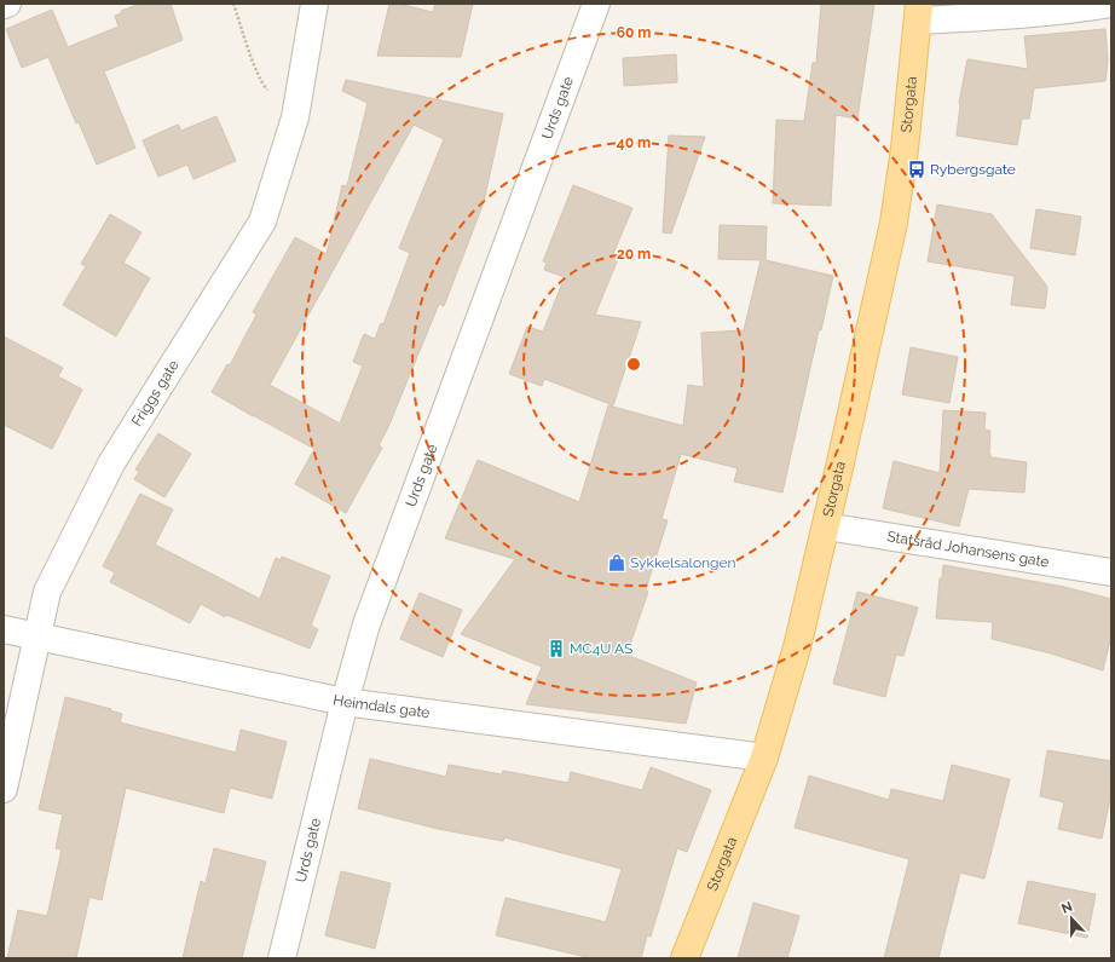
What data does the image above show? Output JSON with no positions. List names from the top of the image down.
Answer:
{
  "streets": {
    "main road": ["Storgata"],
    "street": [
      "Urds gate",
      "Friggs gate",
      "Statsråd Johansens gate",
      "Heimdals gate"
    ]
  },
  "crossings": [
    ["Storgata", "Statsråd Johansens gate"],
    ["Storgata", "Heimdals gate"],
    ["Urds gate", "Heimdals gate"],
    ["Friggs gate", "Heimdals gate"]
  ],
  "places": {
    "bus stop": ["Rybergsgate"],
    "shop": ["Sykkelsalongen"],
    "building": ["MC4U AS"]
  },
  "north": "top",
  "rings": ["60 m", "40 m", "20 m"]
}
